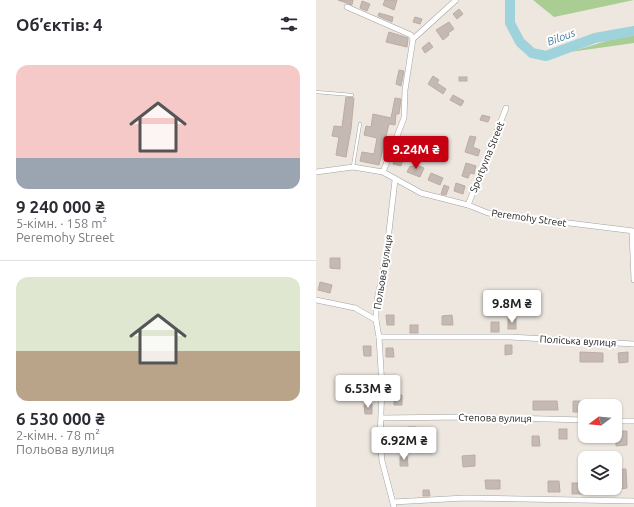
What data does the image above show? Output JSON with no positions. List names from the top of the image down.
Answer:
{
  "streets": {
    "street": [
      "Sportyvna Street",
      "Peremohy Street",
      "Польова вулиця",
      "Поліська вулиця",
      "Степова вулиця"
    ]
  },
  "crossings": [
    ["Sportyvna Street", "Peremohy Street"],
    ["Peremohy Street", "Польова вулиця"],
    ["Польова вулиця", "Поліська вулиця"],
    ["Польова вулиця", "Степова вулиця"]
  ],
  "water": ["Bilous"],
  "north": "left",
  "page": {
    "heading": "Об’єктів: 4",
    "list": [
      {
        "name": "9 240 000 ₴",
        "note": "5-кімн. · 158 m² · Peremohy Street"
      },
      {
        "name": "6 530 000 ₴",
        "note": "2-кімн. · 78 m² · Польова вулиця"
      }
    ],
    "price": [
      "9.24M ₴",
      "9.8M ₴",
      "6.53M ₴",
      "6.92M ₴"
    ]
  }
}
